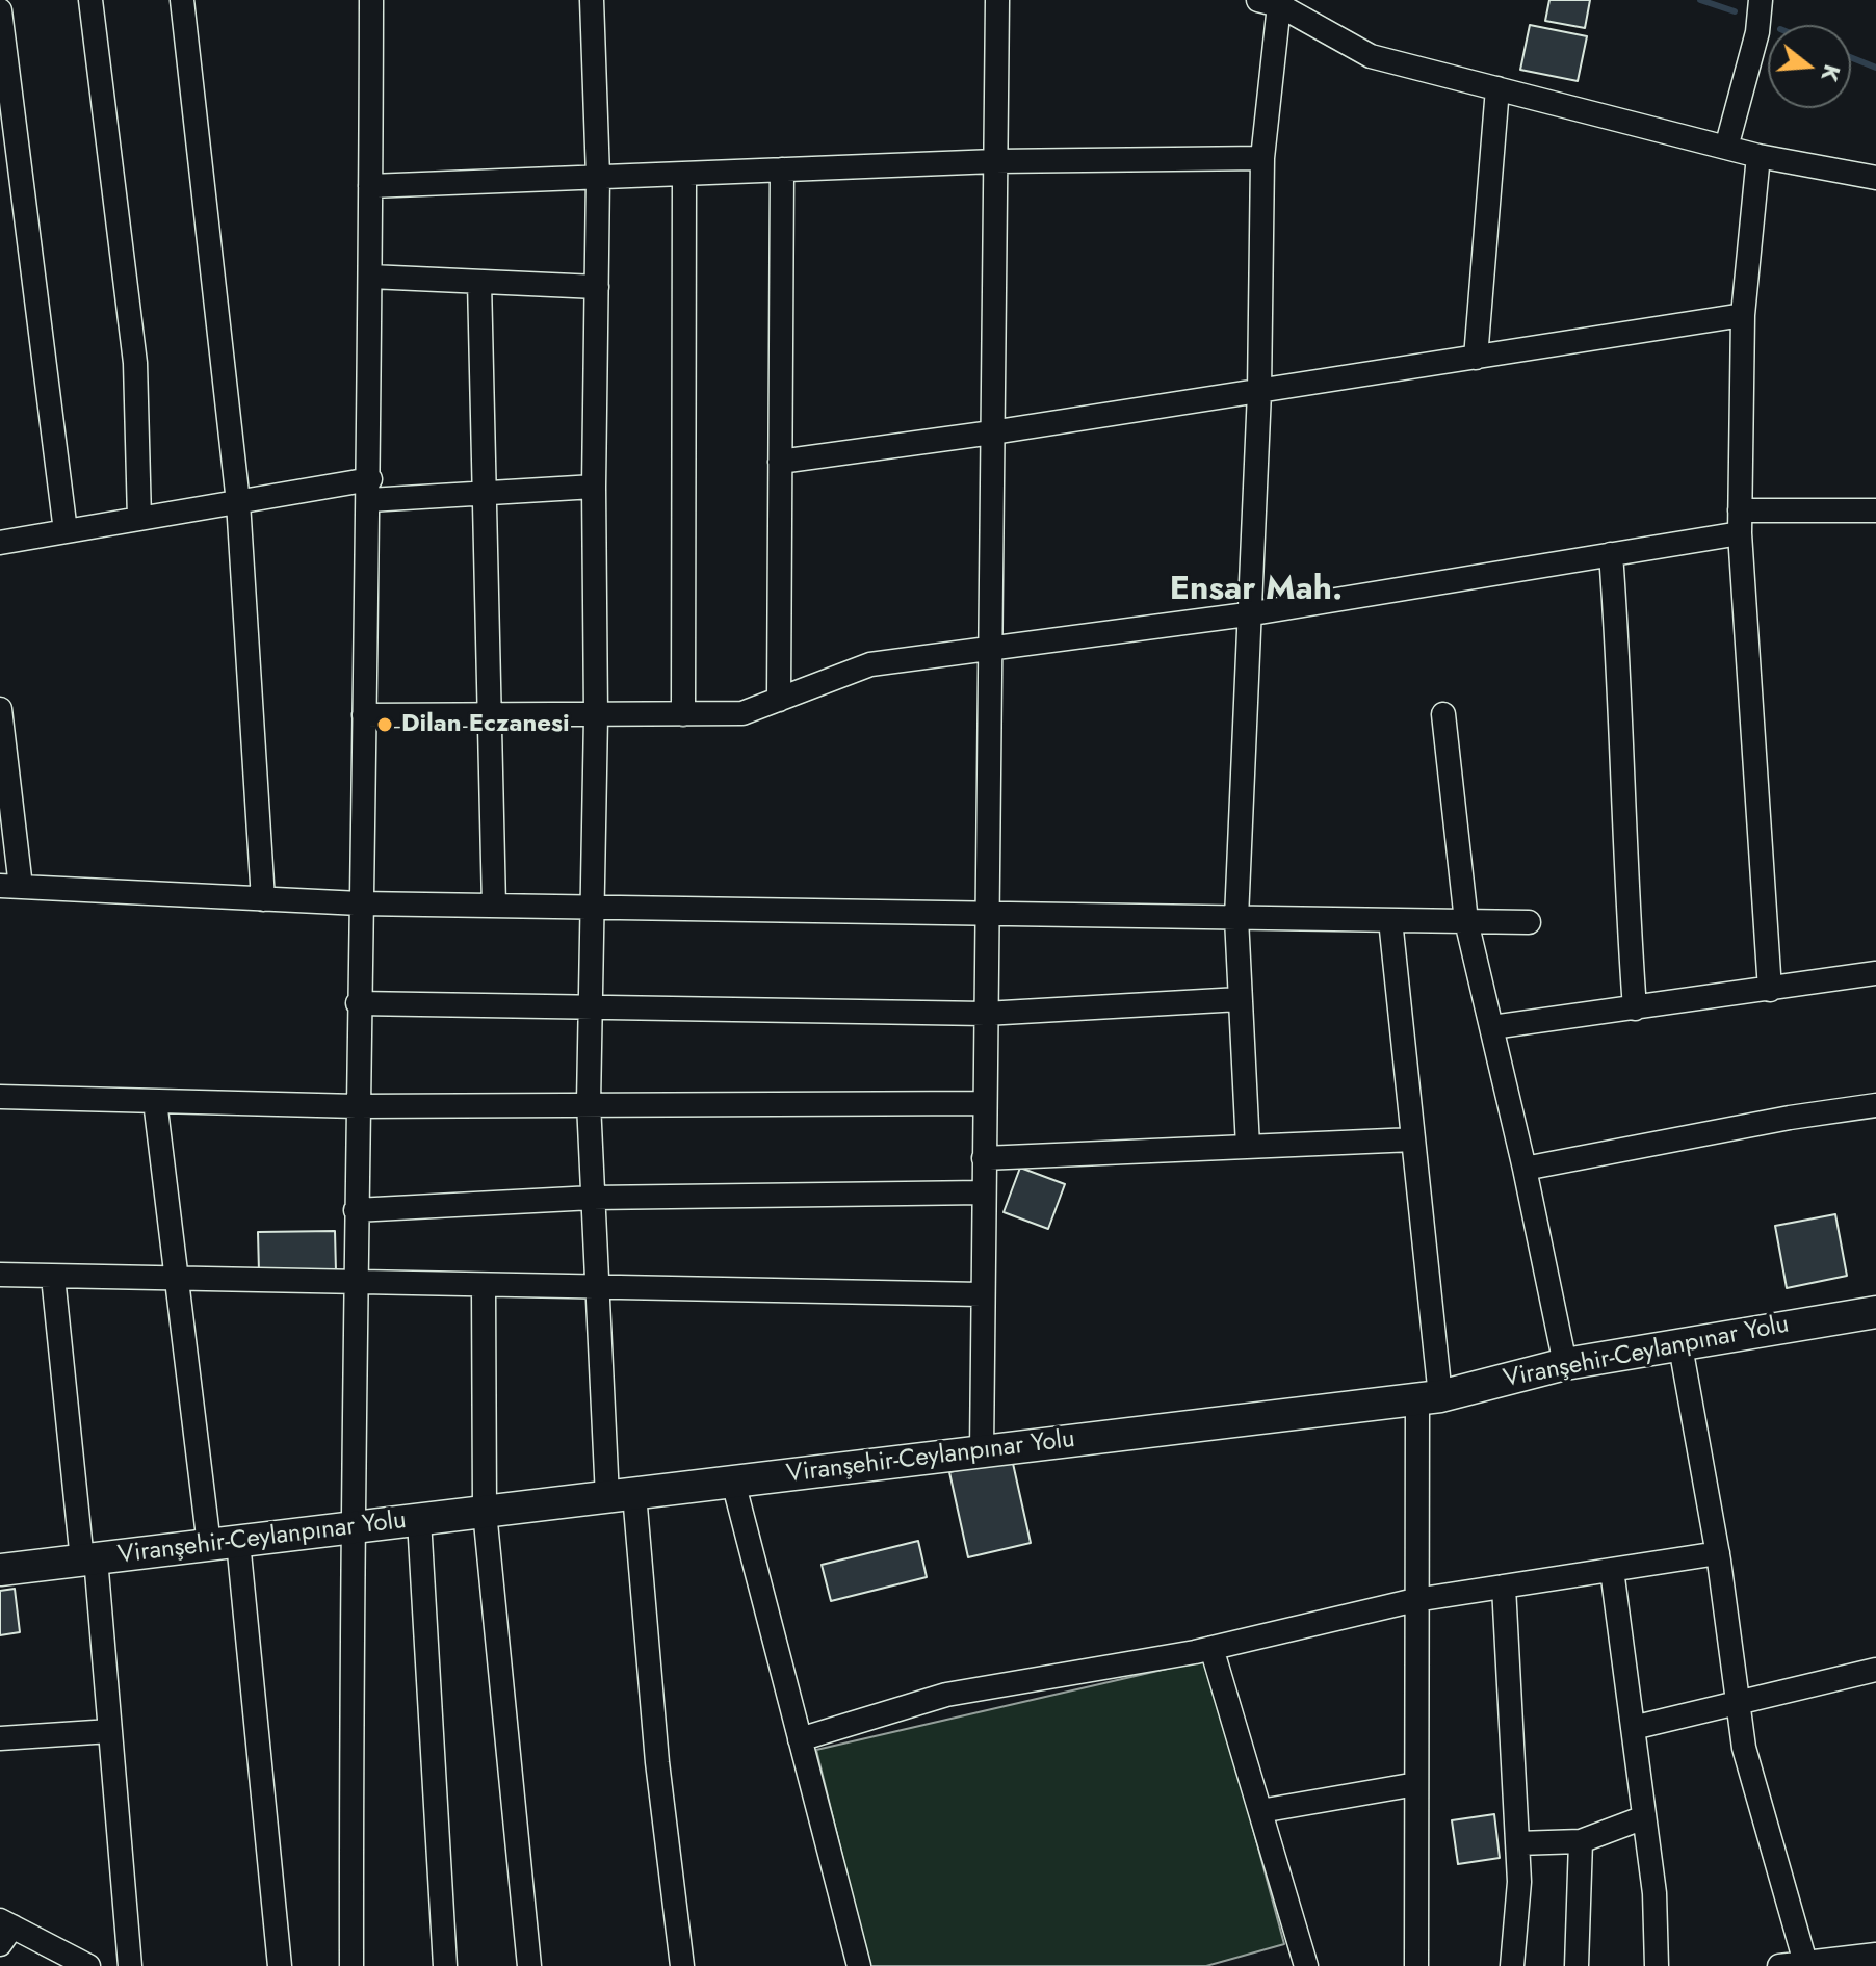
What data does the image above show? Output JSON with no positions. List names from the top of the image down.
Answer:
{
  "streets": {
    "main road": ["Viranşehir-Ceylanpınar Yolu"]
  },
  "districts": ["Ensar Mah."],
  "places": ["Dilan Eczanesi"],
  "north": "right"
}
